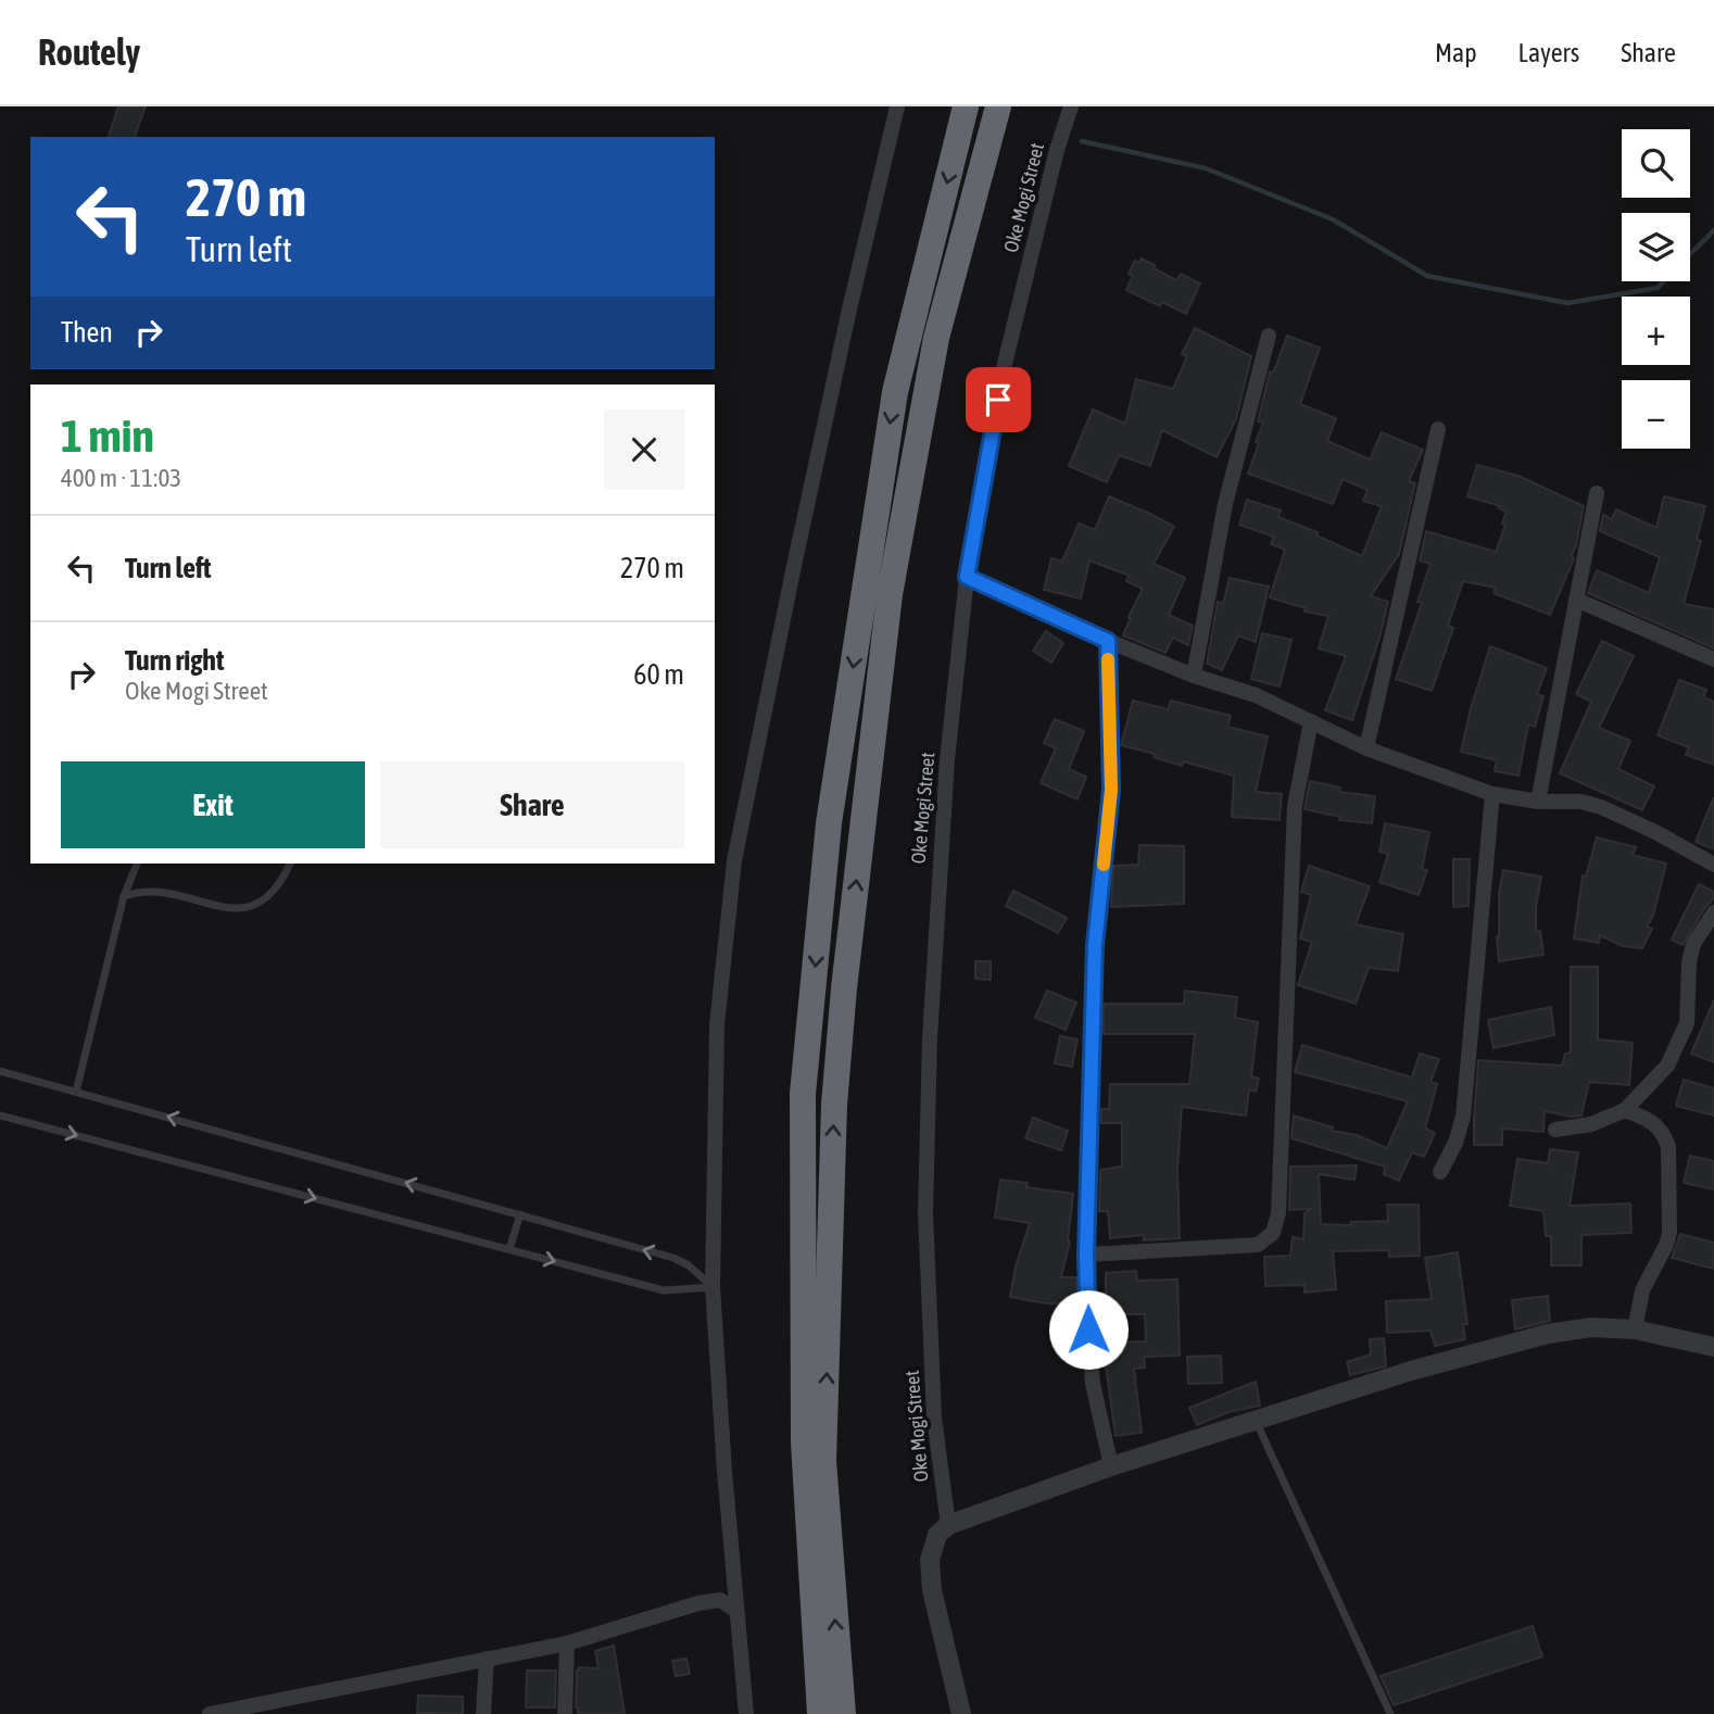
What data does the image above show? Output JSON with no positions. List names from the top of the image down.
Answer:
{
  "streets": {
    "street": ["Oke Mogi Street"]
  },
  "page": {
    "header": "Routely",
    "nav": ["Map", "Layers", "Share"],
    "map_buttons": ["+", "−"],
    "turn": ["270 m", "Turn left"],
    "then": "Then",
    "heading": ["1 min", "400 m · 11:03"],
    "list": [
      {
        "name": "Turn left",
        "value": "270 m"
      },
      {
        "name": "Turn right",
        "note": "Oke Mogi Street",
        "value": "60 m"
      }
    ],
    "buttons": ["Exit", "Share"]
  }
}
